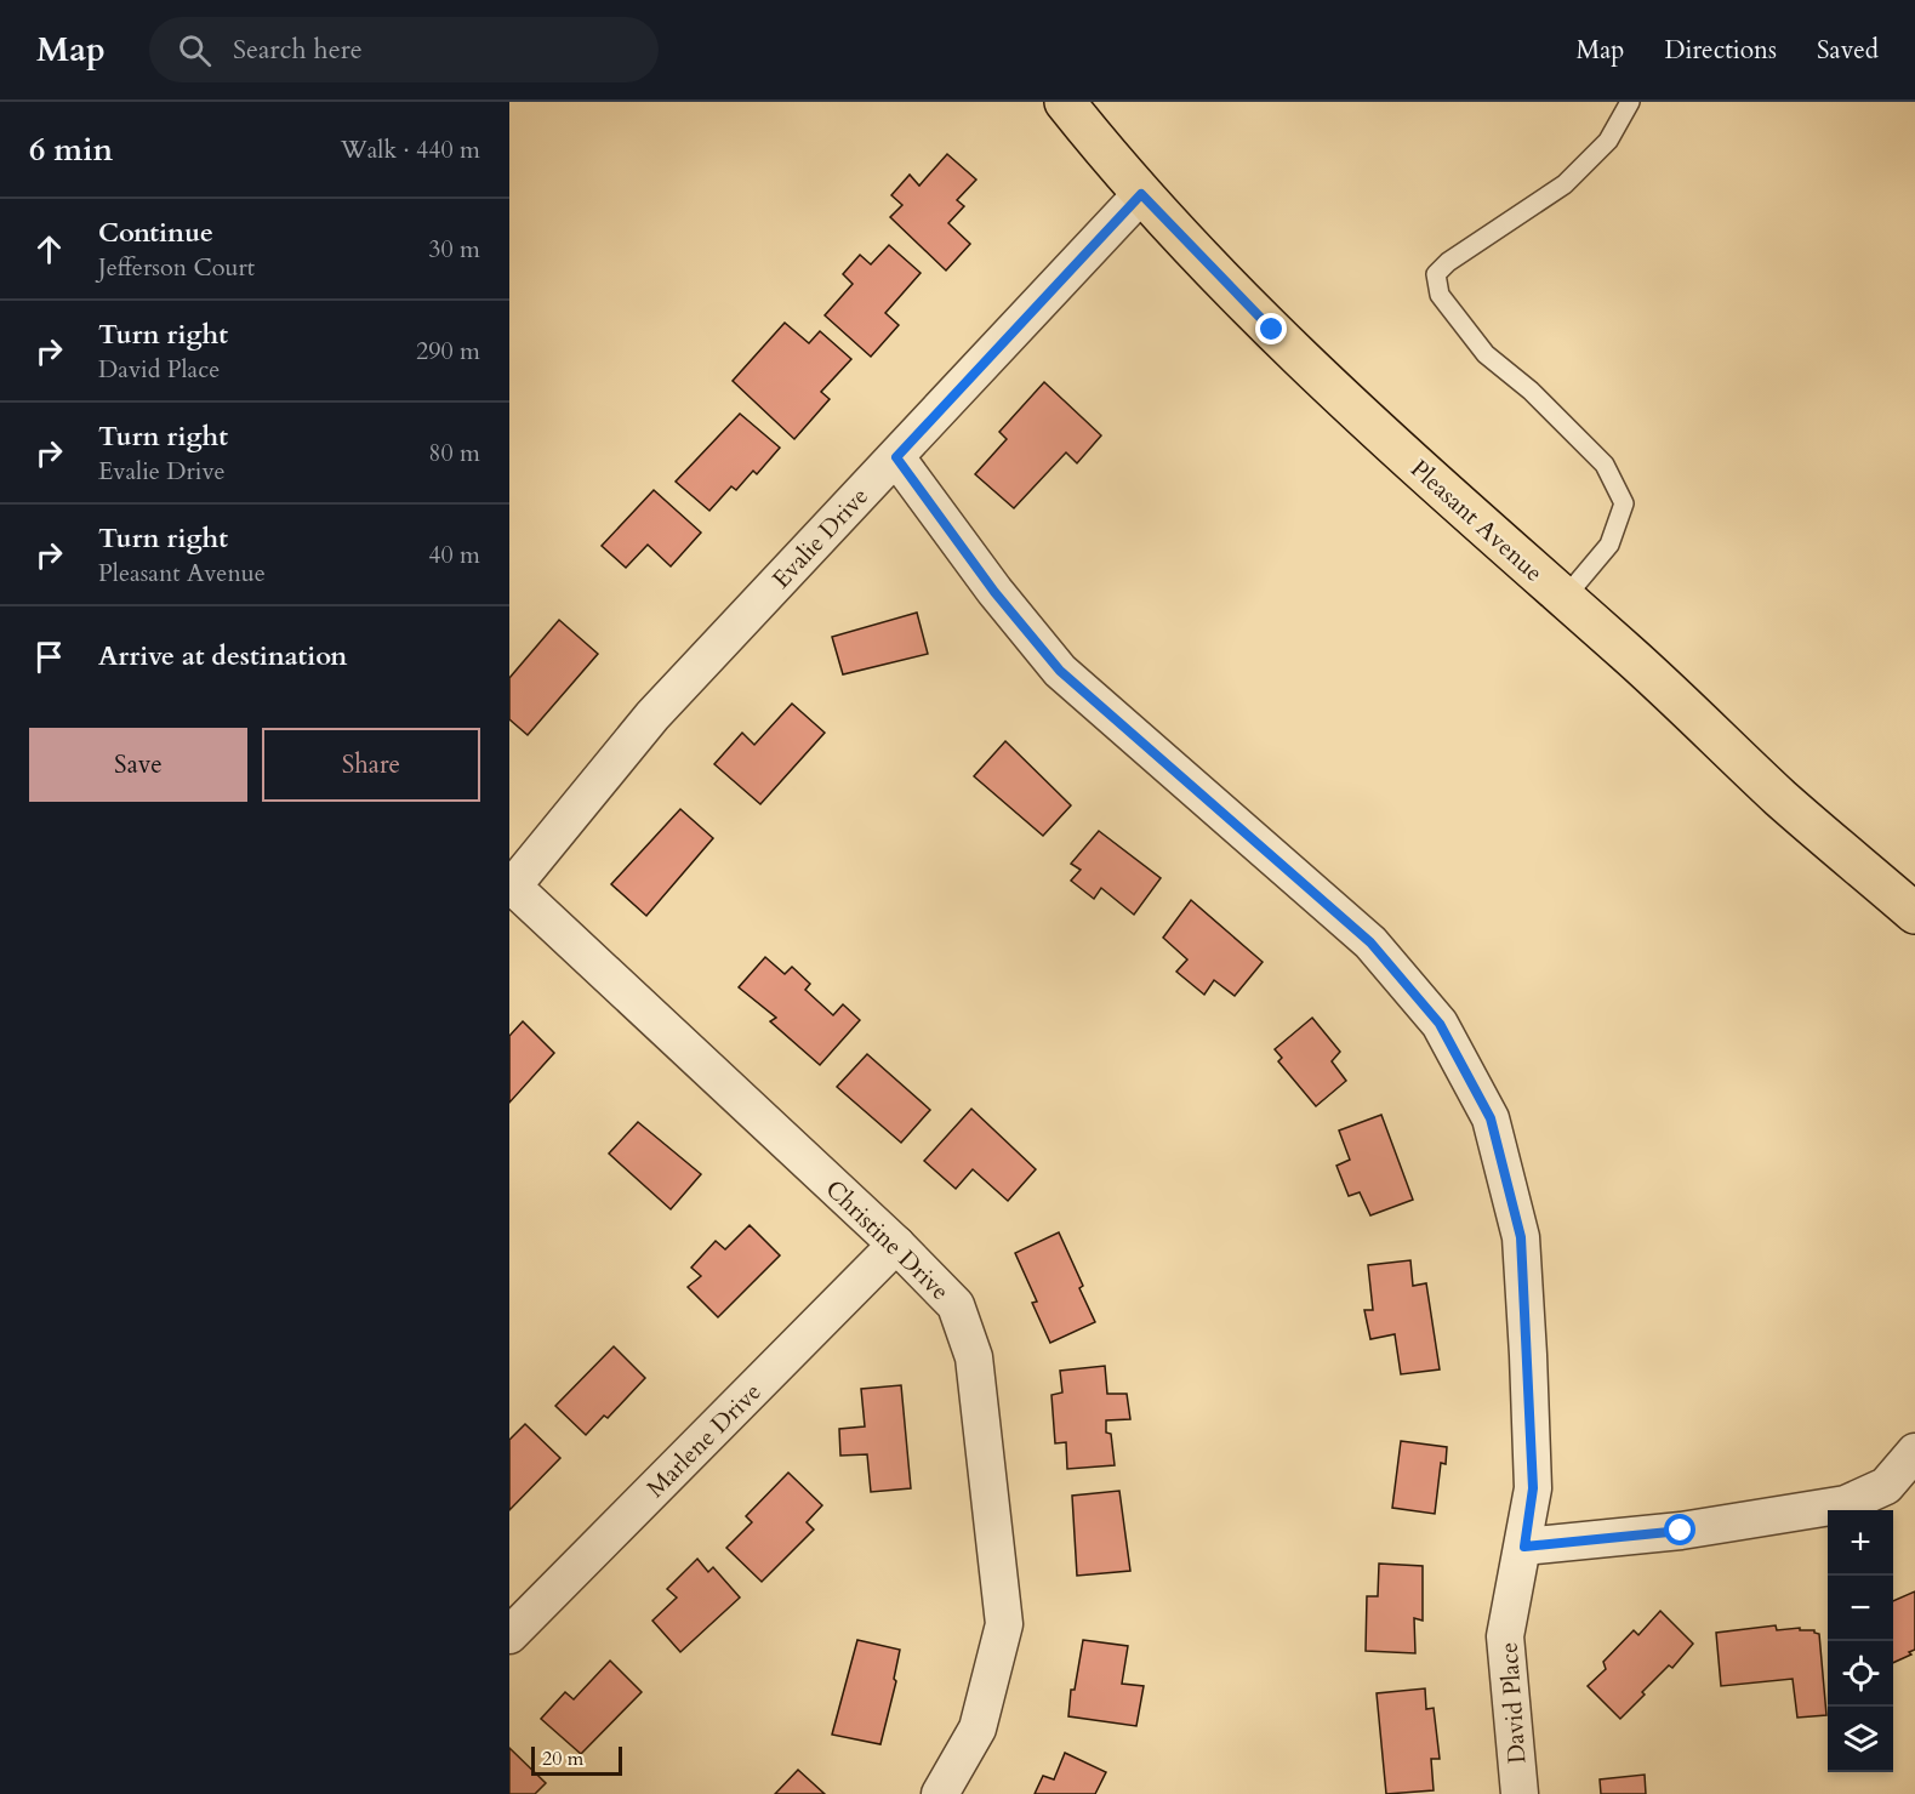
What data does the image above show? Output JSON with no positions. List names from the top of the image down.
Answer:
{
  "streets": {
    "main road": ["Pleasant Avenue"],
    "street": [
      "Evalie Drive",
      "Christine Drive",
      "Marlene Drive",
      "David Place"
    ]
  },
  "crossings": [
    ["Pleasant Avenue", "Evalie Drive"],
    ["Evalie Drive", "Christine Drive"],
    ["Evalie Drive", "David Place"],
    ["Christine Drive", "Marlene Drive"]
  ],
  "scale_bar": "20 m",
  "page": {
    "header": "Map",
    "search": "Search here",
    "nav": ["Map", "Directions", "Saved"],
    "heading": ["6 min", "Walk · 440 m"],
    "list": [
      ["Continue", "Jefferson Court", "30 m"],
      ["Turn right", "David Place", "290 m"],
      ["Turn right", "Evalie Drive", "80 m"],
      ["Turn right", "Pleasant Avenue", "40 m"],
      "Arrive at destination"
    ],
    "buttons": ["Save", "Share"],
    "map_buttons": ["+", "−"],
    "scale": "20 m"
  }
}
